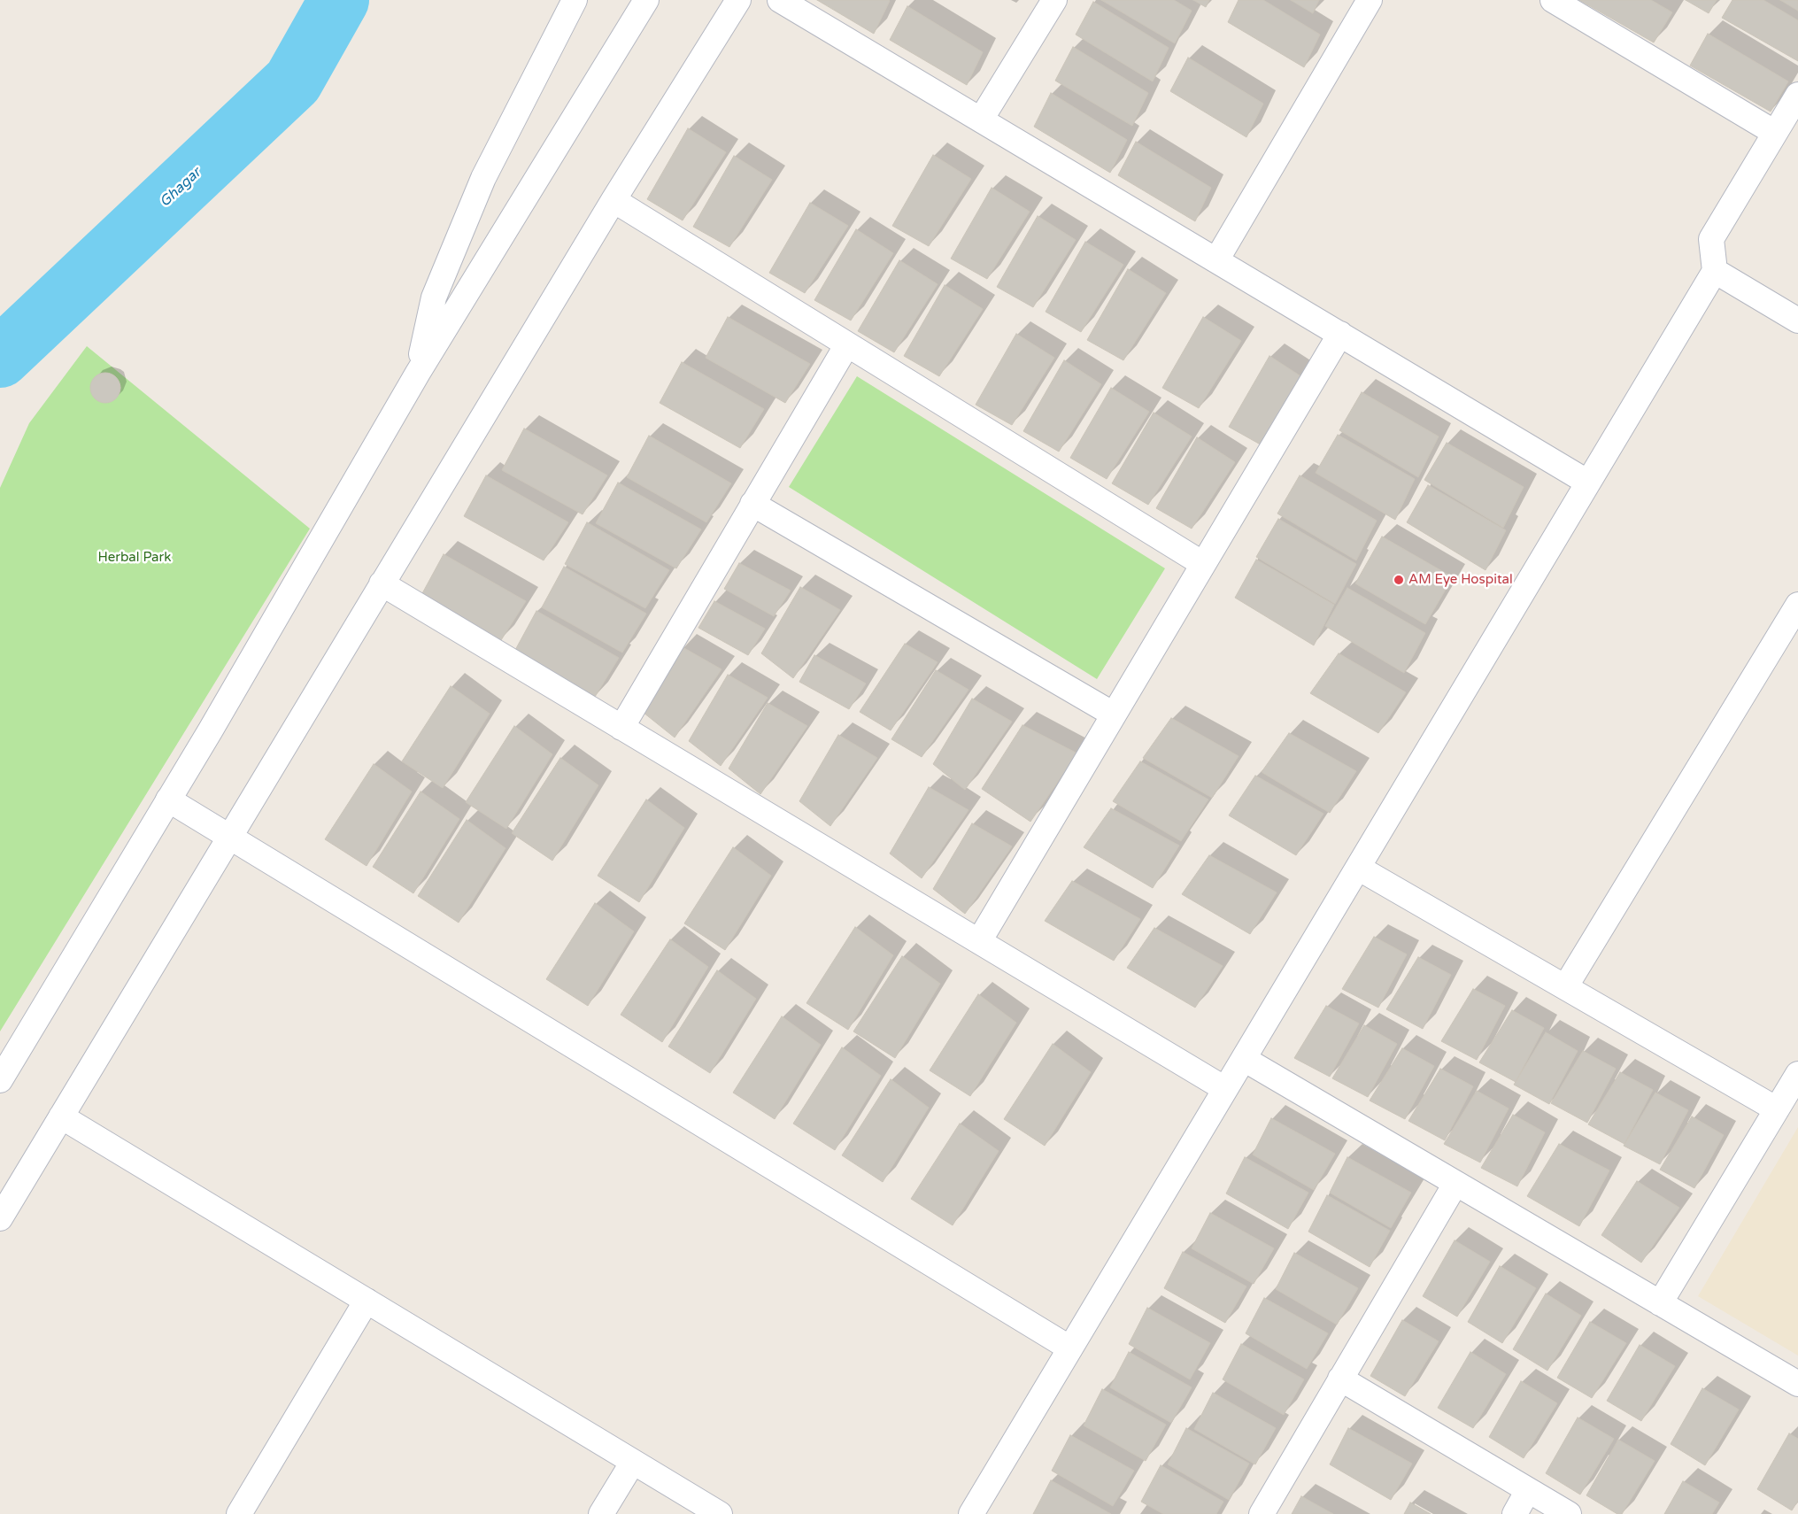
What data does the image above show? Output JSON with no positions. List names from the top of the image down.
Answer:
{
  "water": ["Ghagar"],
  "parks": ["Herbal Park"],
  "places": ["AM Eye Hospital"]
}
